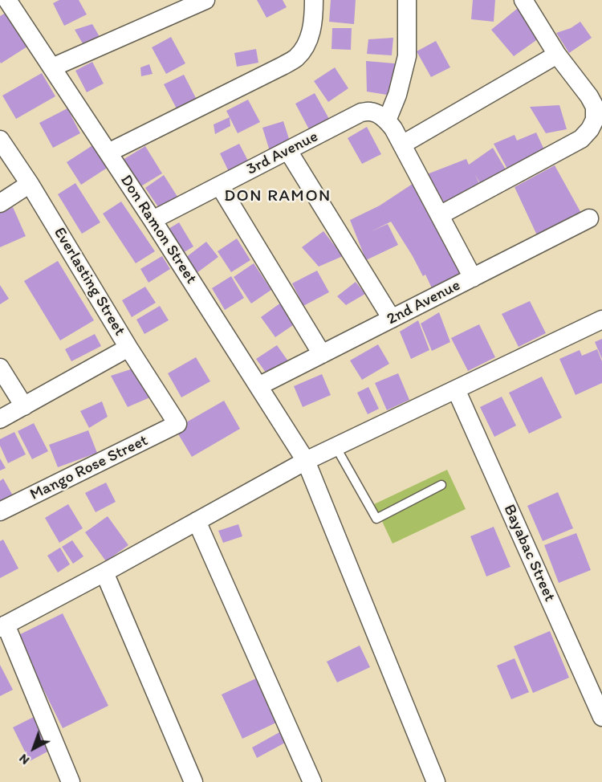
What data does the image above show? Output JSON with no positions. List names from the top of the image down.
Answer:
{
  "streets": {
    "street": [
      "3rd Avenue",
      "Don Ramon Street",
      "Everlasting Street",
      "2nd Avenue",
      "Mango Rose Street",
      "Bayabac Street"
    ]
  },
  "crossings": [
    ["3rd Avenue", "Don Ramon Street"],
    ["Don Ramon Street", "2nd Avenue"],
    ["Everlasting Street", "Mango Rose Street"]
  ],
  "districts": ["DON RAMON"],
  "north": "bottom left"
}
